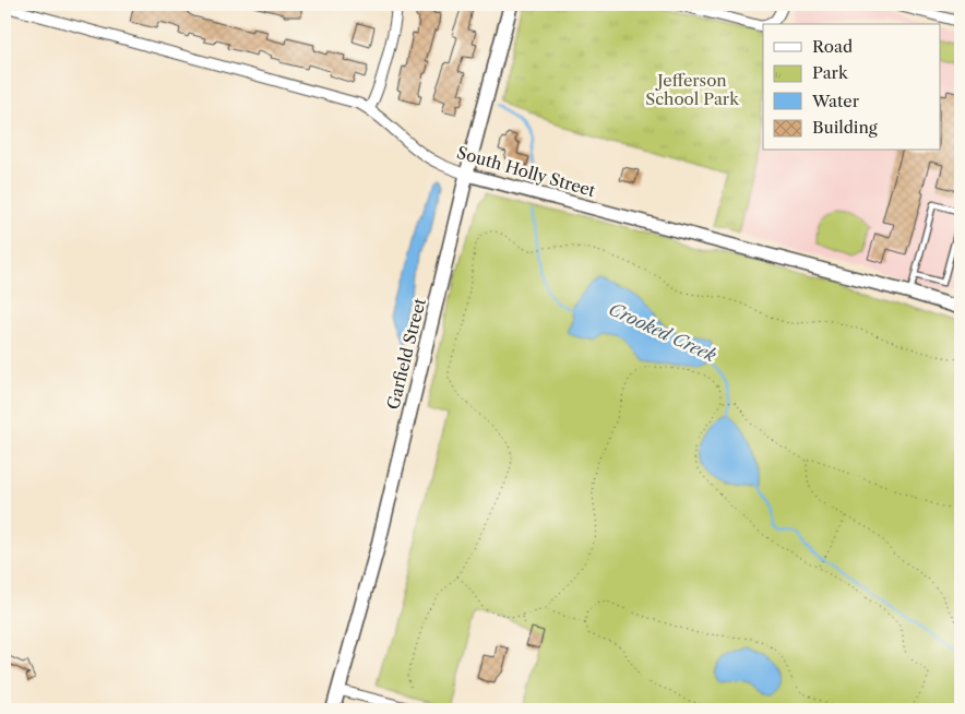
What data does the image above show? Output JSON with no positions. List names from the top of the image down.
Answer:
{
  "streets": {
    "main road": ["Garfield Street"],
    "street": ["South Holly Street"]
  },
  "crossings": [
    ["South Holly Street", "Garfield Street"]
  ],
  "water": ["Crooked Creek"],
  "parks": ["Jefferson School Park"],
  "legend": [
    "Road",
    "Park",
    "Water",
    "Building"
  ]
}
